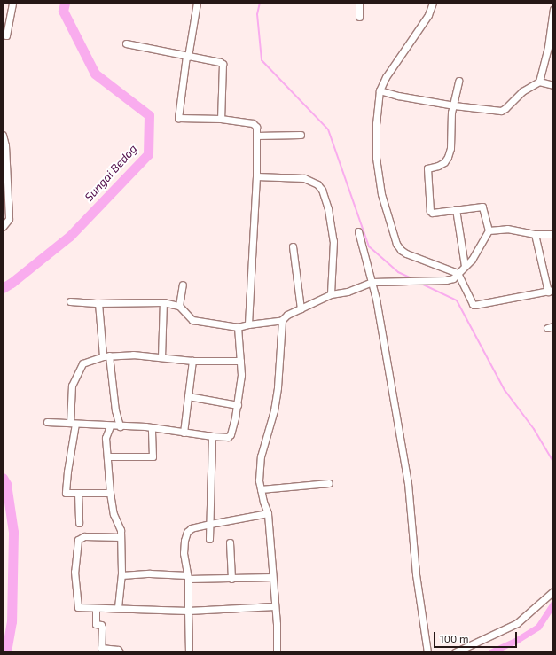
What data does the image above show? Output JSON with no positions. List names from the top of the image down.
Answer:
{
  "water": ["Sungai Bedog"],
  "scale_bar": "100 m"
}
